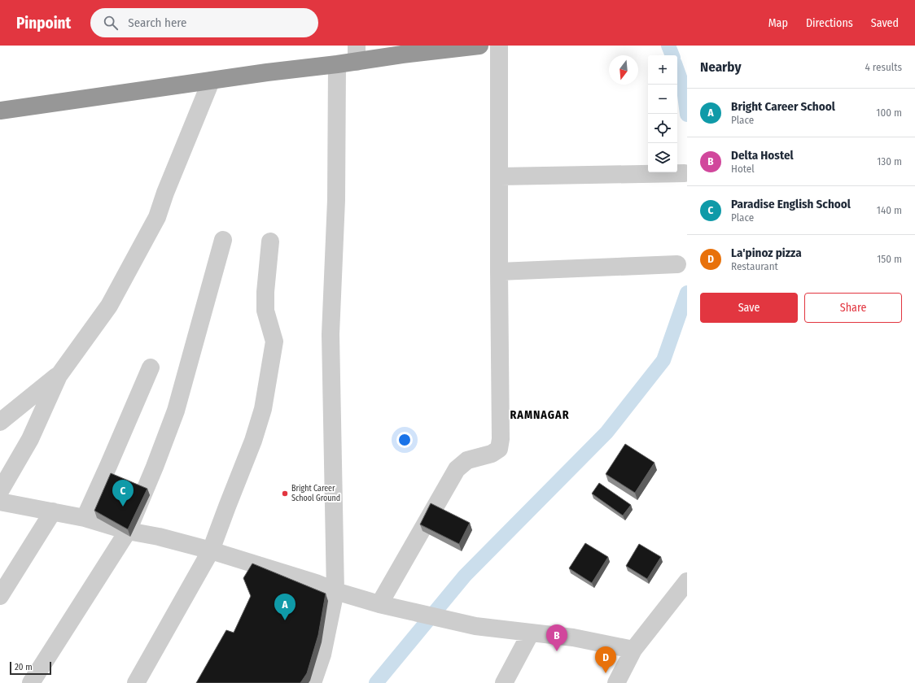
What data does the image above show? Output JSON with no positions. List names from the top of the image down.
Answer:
{
  "districts": ["RAMNAGAR"],
  "places": ["Bright Career School Ground"],
  "scale_bar": "20 m",
  "north": "bottom",
  "page": {
    "header": "Pinpoint",
    "search": "Search here",
    "nav": ["Map", "Directions", "Saved"],
    "heading": ["Nearby", "4 results"],
    "map_buttons": ["+", "−"],
    "list": [
      {
        "mark": "A",
        "name": "Bright Career School",
        "note": "Place",
        "value": "100 m"
      },
      {
        "mark": "B",
        "name": "Delta Hostel",
        "note": "Hotel",
        "value": "130 m"
      },
      {
        "mark": "C",
        "name": "Paradise English School",
        "note": "Place",
        "value": "140 m"
      },
      {
        "mark": "D",
        "name": "La'pinoz pizza",
        "note": "Restaurant",
        "value": "150 m"
      }
    ],
    "buttons": ["Save", "Share"],
    "pins": [
      "C",
      "A",
      "B",
      "D"
    ],
    "scale": "20 m"
  }
}
